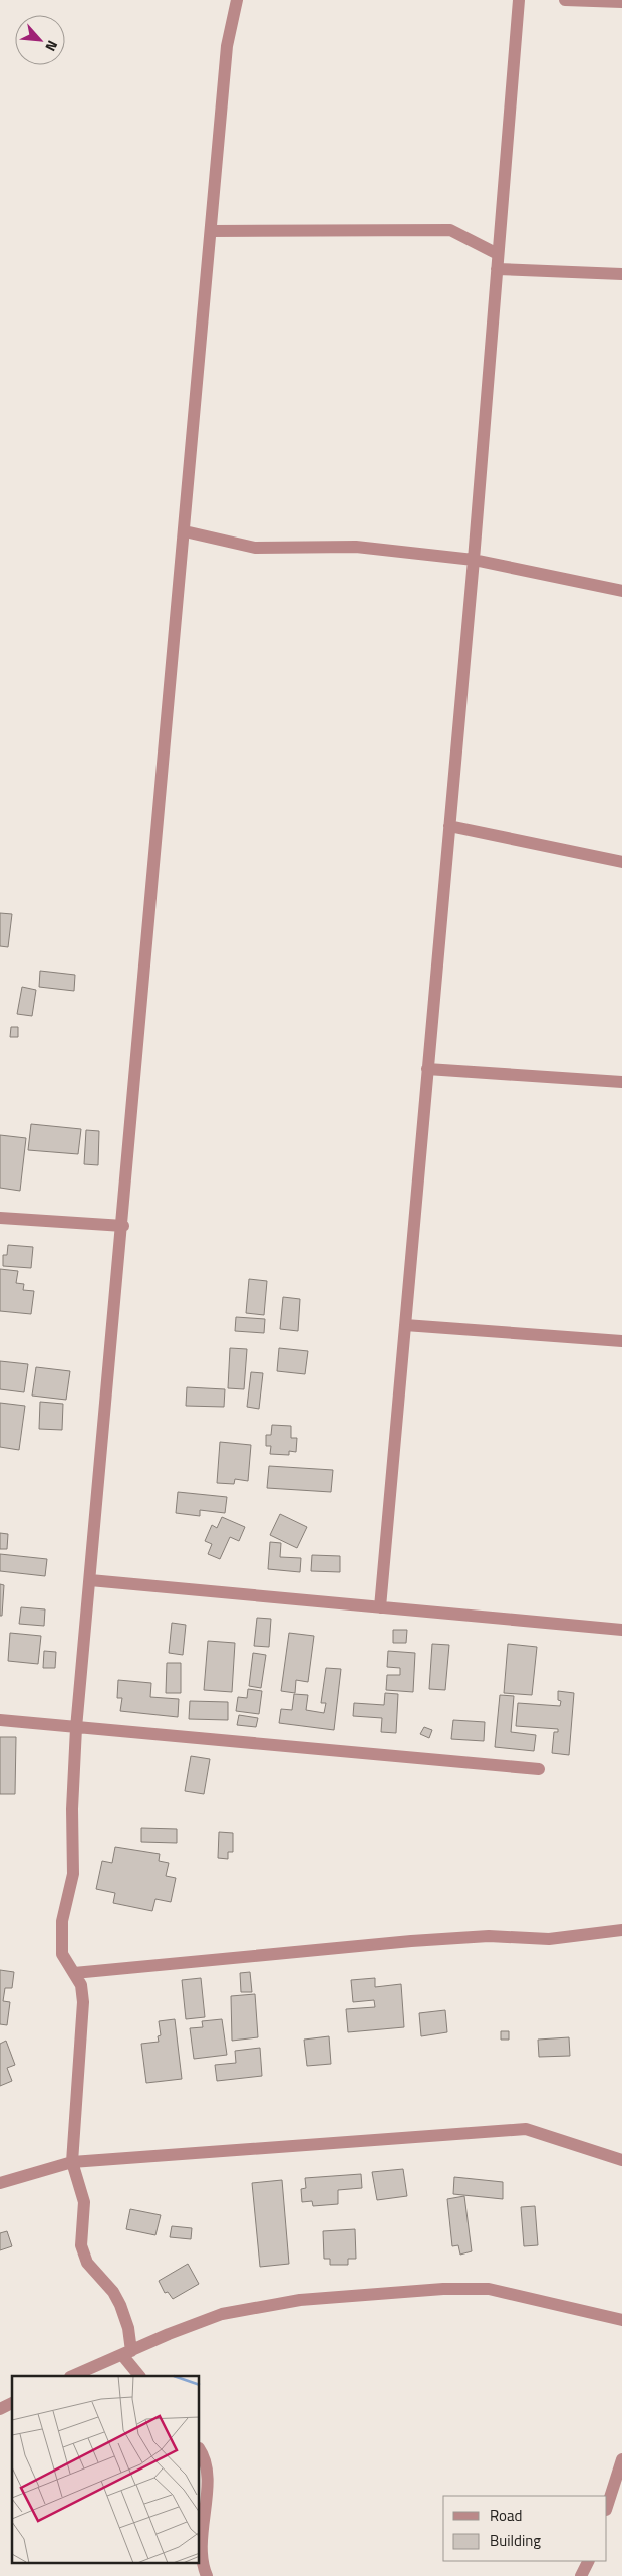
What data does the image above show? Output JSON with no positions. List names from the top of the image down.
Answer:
{
  "legend": ["Road", "Building"],
  "north": "bottom right"
}
